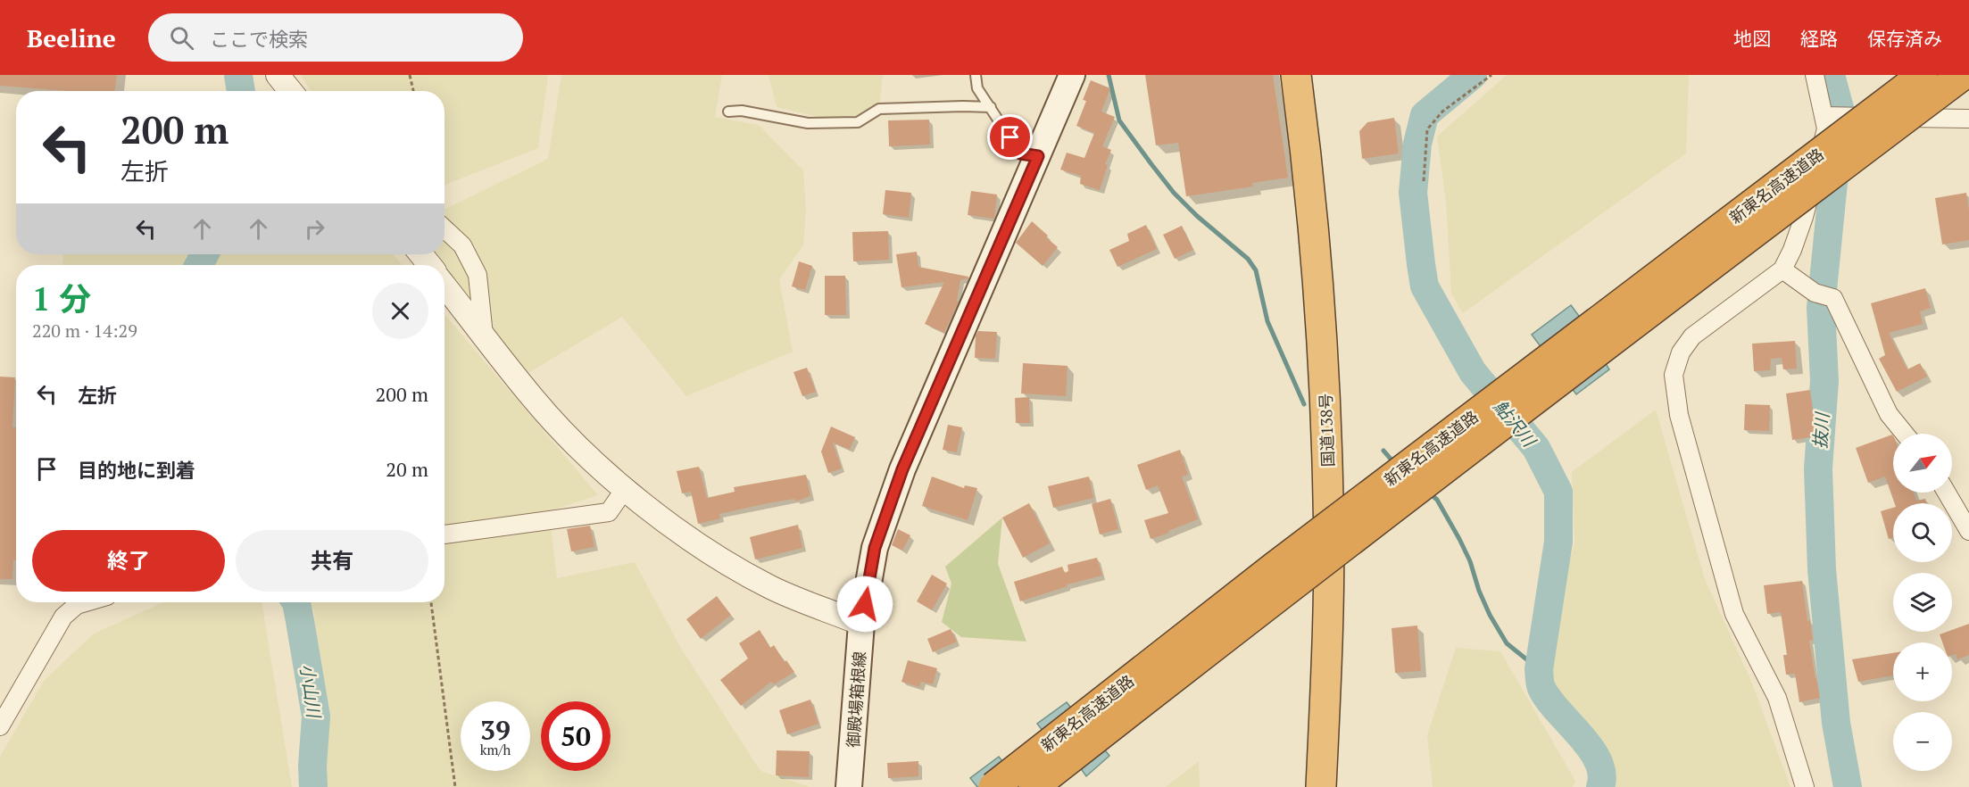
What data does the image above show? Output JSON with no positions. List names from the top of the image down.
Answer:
{
  "streets": {
    "highway": ["新東名高速道路", "国道138号"],
    "main road": ["御殿場箱根線"]
  },
  "water": ["鮎沢川", "抜川", "小山川"],
  "north": "top right",
  "page": {
    "header": "Beeline",
    "search": "ここで検索",
    "nav": ["地図", "経路", "保存済み"],
    "turn": ["200 m", "左折"],
    "heading": ["1 分", "220 m · 14:29"],
    "list": [
      {
        "name": "左折",
        "value": "200 m"
      },
      {
        "name": "目的地に到着",
        "value": "20 m"
      }
    ],
    "map_buttons": ["+", "−"],
    "buttons": ["終了", "共有"],
    "speed": "39 km/h",
    "limit": "50"
  }
}
